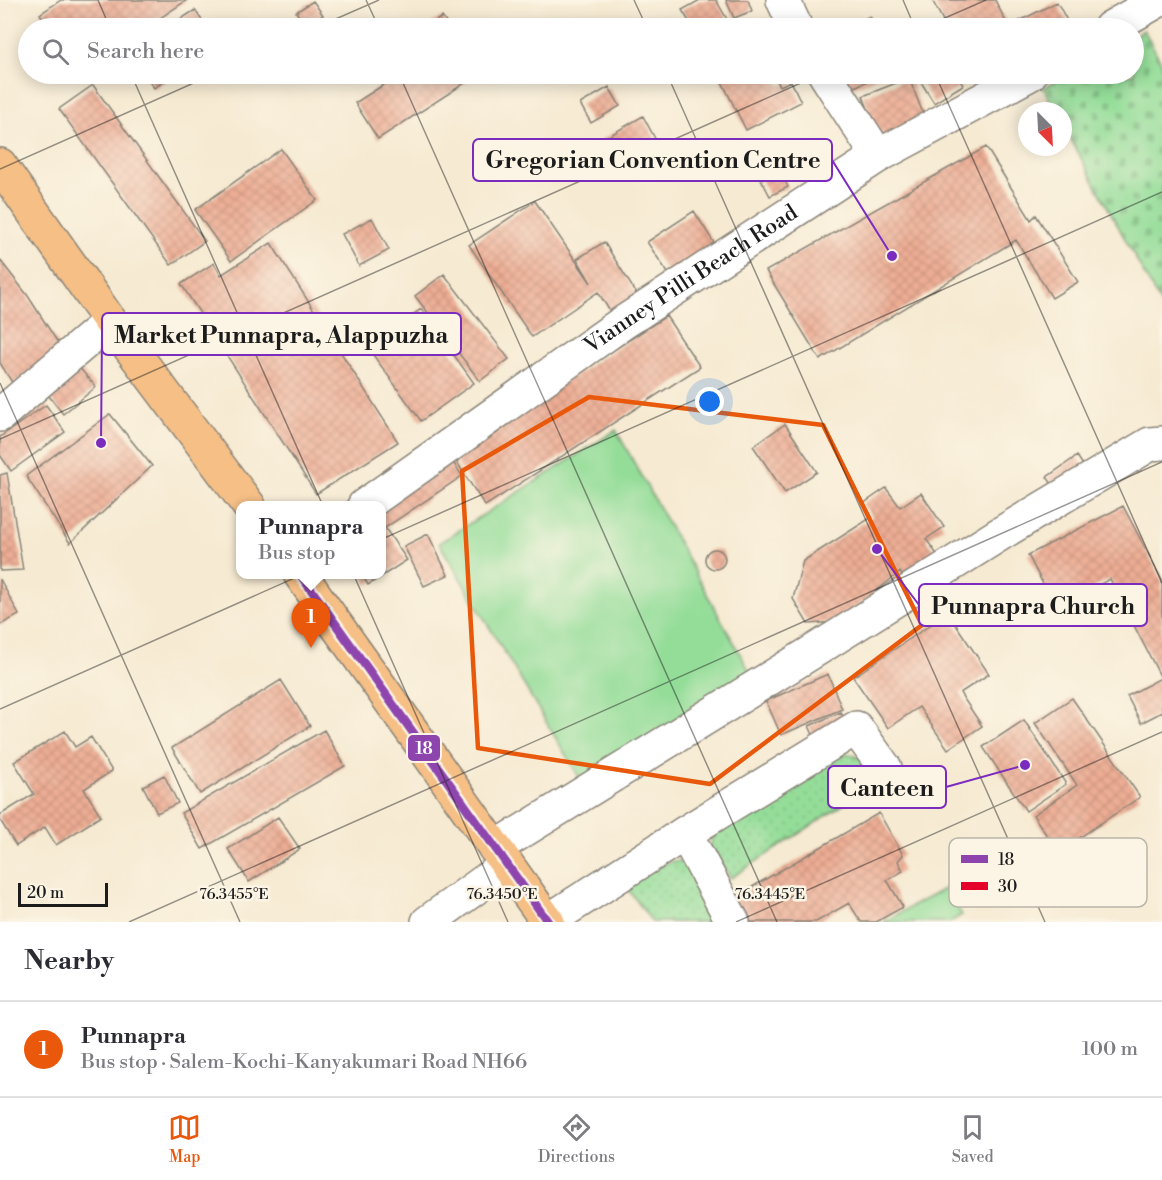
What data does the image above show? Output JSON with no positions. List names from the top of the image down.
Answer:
{
  "streets": {
    "street": ["Vianney Pilli Beach Road"]
  },
  "places": [
    "Gregorian Convention Centre",
    "Market Punnapra, Alappuzha",
    "Punnapra Church",
    "Canteen"
  ],
  "lines": ["transit line 18"],
  "legend": ["18", "30"],
  "scale_bar": "20 m",
  "north": "bottom right",
  "page": {
    "search": "Search here",
    "popup": ["Punnapra", "Bus stop"],
    "pins": "1",
    "scale": "20 m",
    "heading": "Nearby",
    "list": [
      {
        "mark": "1",
        "name": "Punnapra",
        "note": "Bus stop · Salem-Kochi-Kanyakumari Road NH66",
        "value": "100 m"
      }
    ],
    "nav": ["Map", "Directions", "Saved"]
  },
  "coordinates": ["76.3455°E", "76.3450°E", "76.3445°E"]
}
